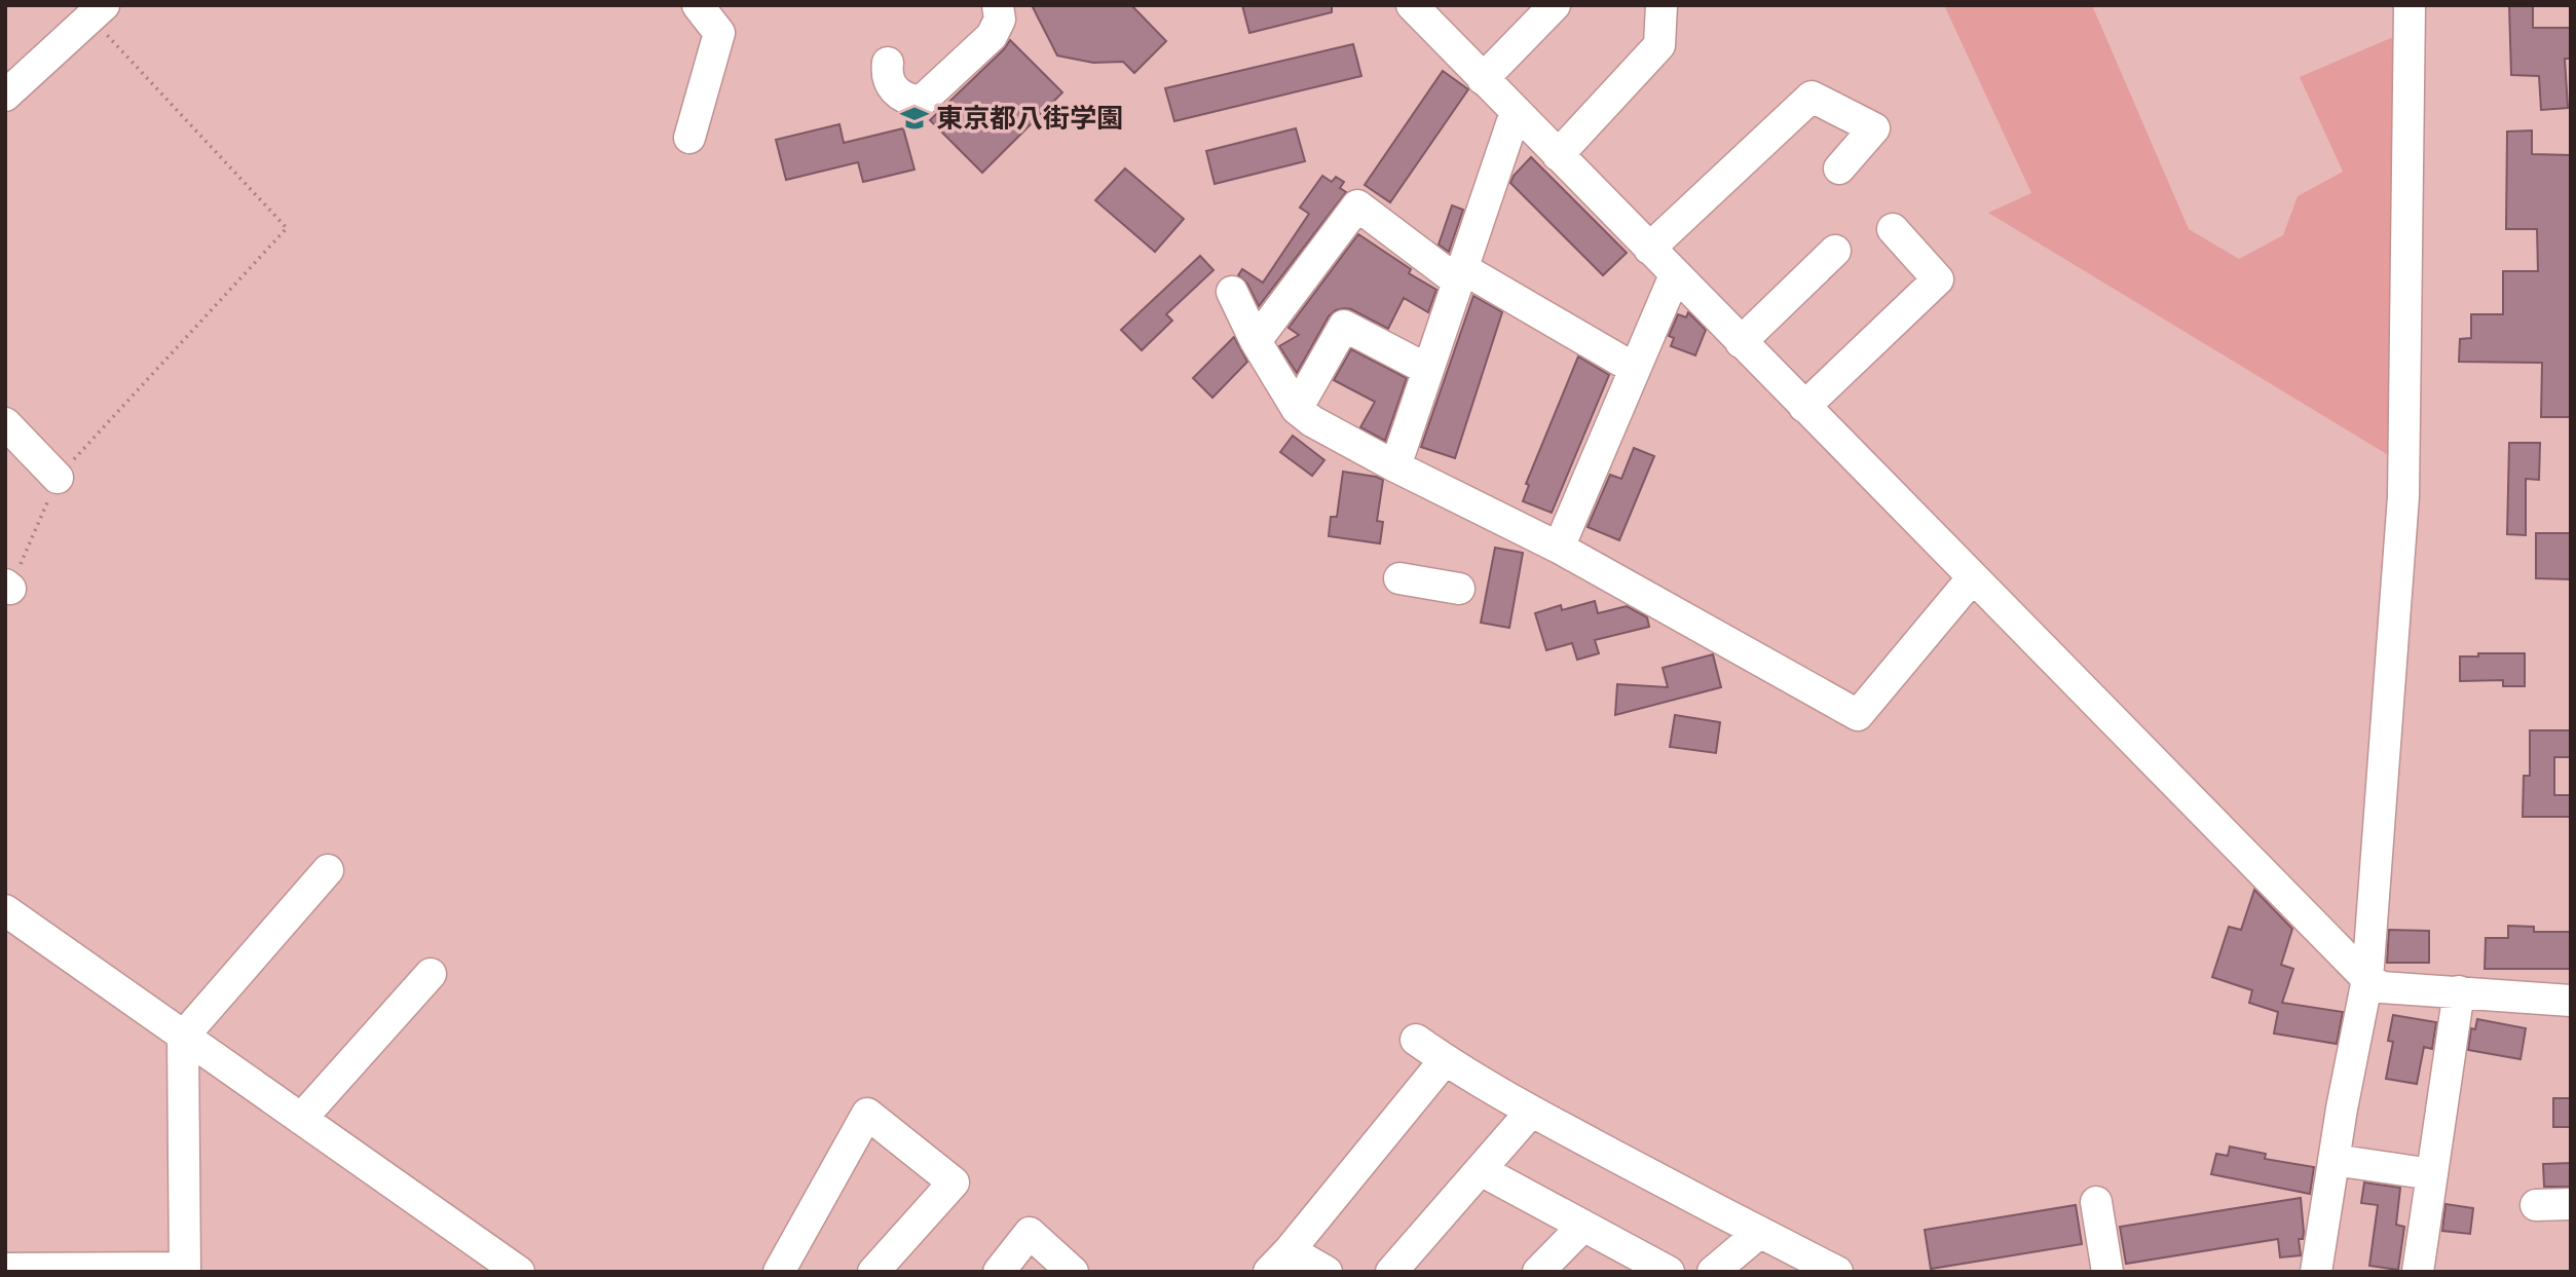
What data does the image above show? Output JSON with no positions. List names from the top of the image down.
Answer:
{
  "places": {
    "school or university": ["東京都八街学園"]
  }
}
